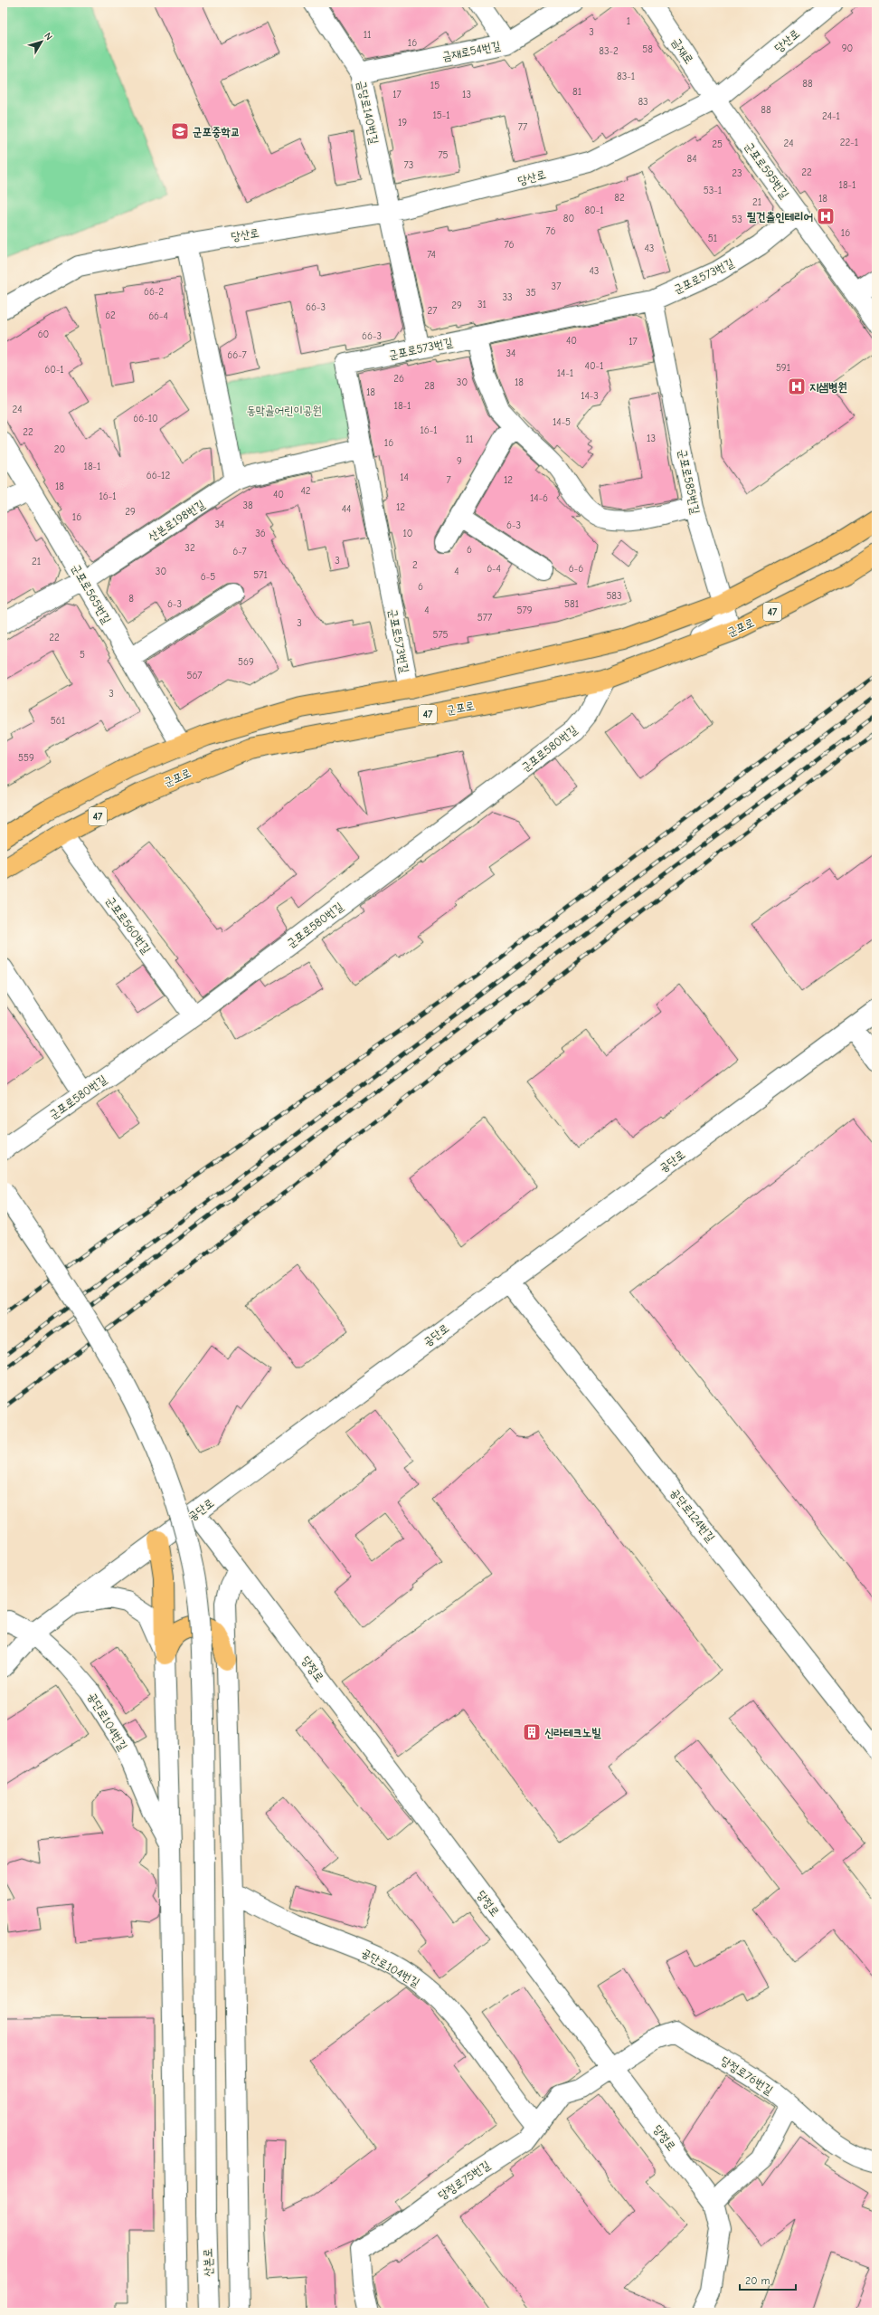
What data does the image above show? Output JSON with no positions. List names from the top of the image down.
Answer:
{
  "streets": {
    "main road": ["47", "군포로"],
    "street": [
      "당산로",
      "금재로54번길",
      "금재로",
      "금당로140번길",
      "군포로595번길",
      "군포로573번길",
      "군포로585번길",
      "산본로198번길",
      "군포로565번길",
      "군포로580번길",
      "군포로560번길",
      "공단로",
      "공단로124번길",
      "당정로",
      "공단로104번길",
      "당정로76번길",
      "당정로75번길",
      "산본로"
    ]
  },
  "crossings": [
    ["당산로", "금재로"],
    ["당산로", "금당로140번길"],
    ["당산로", "군포로595번길"],
    ["금재로54번길", "금당로140번길"],
    ["금재로", "군포로595번길"],
    ["금당로140번길", "군포로573번길"],
    ["군포로595번길", "군포로573번길"],
    ["군포로573번길", "군포로585번길"],
    ["군포로573번길", "산본로198번길"],
    ["군포로573번길", "47"],
    ["군포로585번길", "47"],
    ["군포로585번길", "군포로"],
    ["산본로198번길", "군포로565번길"],
    ["군포로565번길", "47"],
    ["군포로", "군포로580번길"],
    ["군포로", "군포로560번길"],
    ["군포로580번길", "군포로560번길"],
    ["공단로", "공단로124번길"],
    ["공단로", "당정로"],
    ["공단로", "공단로104번길"],
    ["당정로", "당정로76번길"],
    ["당정로", "당정로75번길"],
    ["공단로104번길", "당정로75번길"],
    ["당정로76번길", "당정로75번길"]
  ],
  "parks": ["동막골어린이공원"],
  "places": {
    "school or university": ["군포중학교"],
    "hospital": ["필건출인테리어", "지샘병원"],
    "building": ["신라테크노빌"]
  },
  "house_numbers": [
    "1",
    "3",
    "11",
    "16",
    "90",
    "58",
    "83-2",
    "83-1",
    "88",
    "15",
    "81",
    "17",
    "13",
    "83",
    "88",
    "15-1",
    "24-1",
    "19",
    "77",
    "22-1",
    "24",
    "25",
    "75",
    "84",
    "73",
    "22",
    "23",
    "18-1",
    "53-1",
    "82",
    "18",
    "21",
    "80-1",
    "80",
    "53",
    "76",
    "16",
    "51",
    "76",
    "43",
    "74",
    "43",
    "37",
    "66-2",
    "35",
    "33",
    "31",
    "29",
    "66-3",
    "27",
    "62",
    "66-4",
    "60",
    "66-3",
    "40",
    "17",
    "34",
    "66-7",
    "40-1",
    "591",
    "60-1",
    "14-1",
    "26",
    "30",
    "18",
    "28",
    "18",
    "14-3",
    "18-1",
    "24",
    "66-10",
    "14-5",
    "16-1",
    "22",
    "13",
    "11",
    "16",
    "20",
    "9",
    "18-1",
    "66-12",
    "14",
    "7",
    "12",
    "18",
    "42",
    "40",
    "16-1",
    "14-6",
    "38",
    "12",
    "44",
    "29",
    "16",
    "34",
    "6-3",
    "36",
    "10",
    "32",
    "6",
    "6-7",
    "3",
    "21",
    "2",
    "6-4",
    "6-6",
    "30",
    "4",
    "571",
    "6-5",
    "6",
    "583",
    "8",
    "6-3",
    "581",
    "4",
    "579",
    "577",
    "3",
    "575",
    "22",
    "5",
    "569",
    "567",
    "3",
    "561",
    "559"
  ],
  "scale_bar": "20 m",
  "north": "top right"
}
